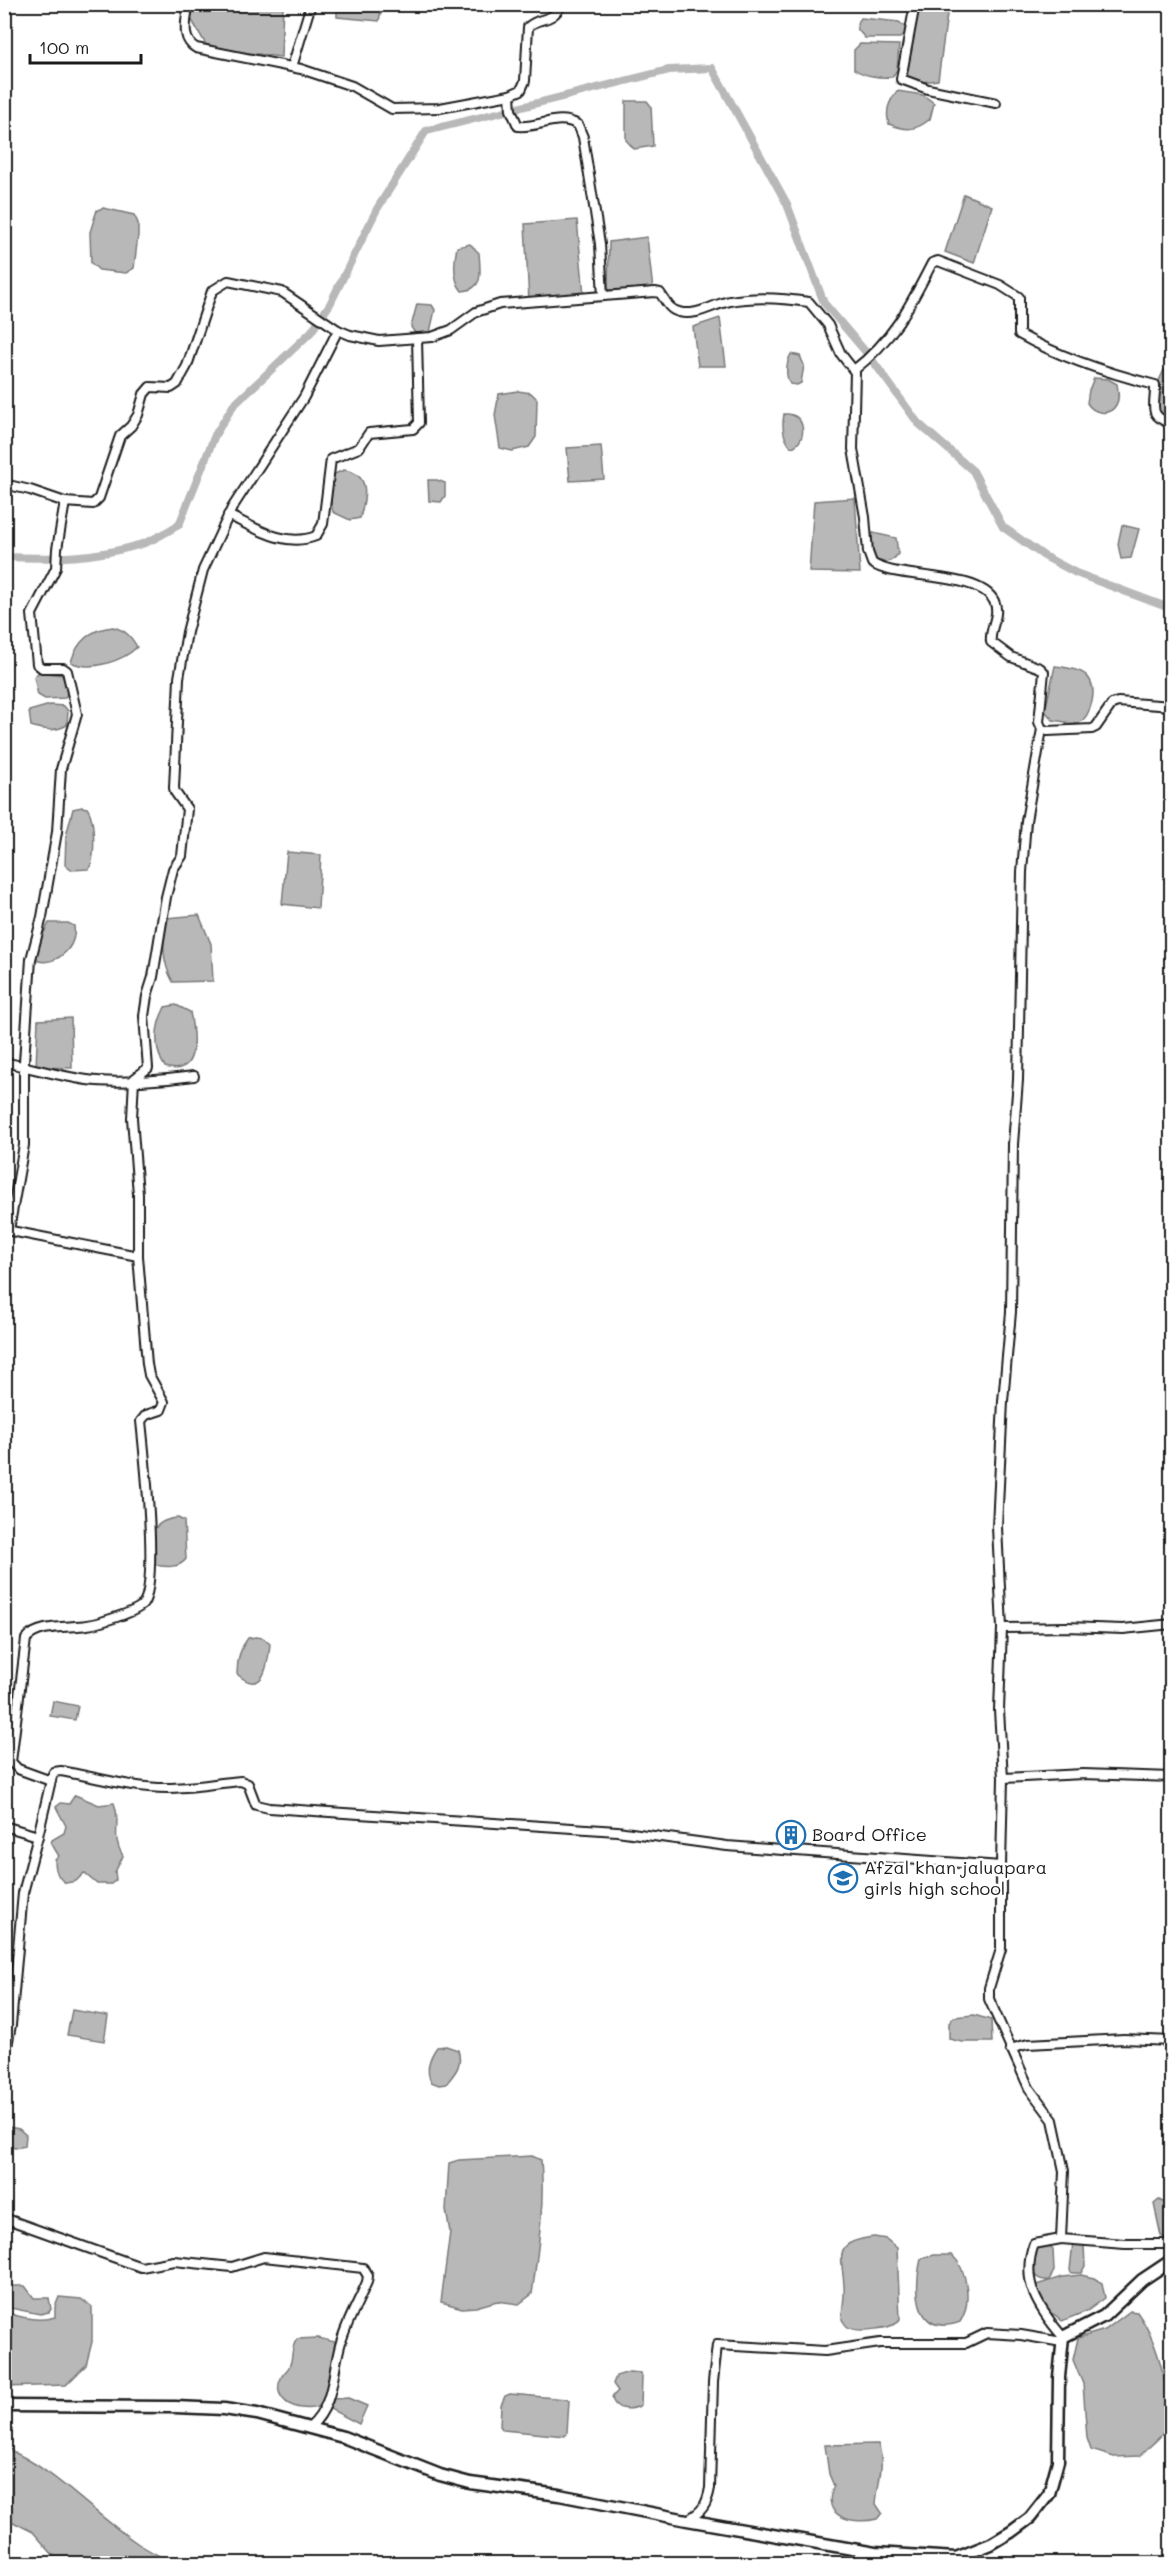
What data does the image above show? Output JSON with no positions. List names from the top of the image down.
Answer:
{
  "places": {
    "building": ["Board Office"],
    "school or university": ["Afzal khan jaluapara girls high school"]
  },
  "scale_bar": "100 m"
}
